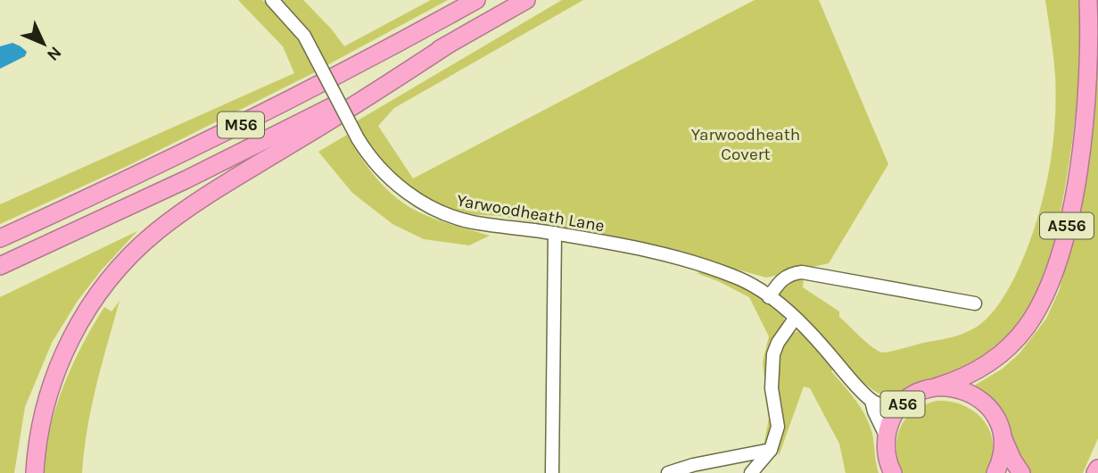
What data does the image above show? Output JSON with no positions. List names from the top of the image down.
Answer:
{
  "streets": {
    "highway": ["M56", "A556", "A56"],
    "street": ["Yarwoodheath Lane"]
  },
  "crossings": [
    ["Yarwoodheath Lane", "A56"],
    ["A556", "A56"]
  ],
  "parks": ["Yarwoodheath Covert"],
  "north": "bottom right"
}
